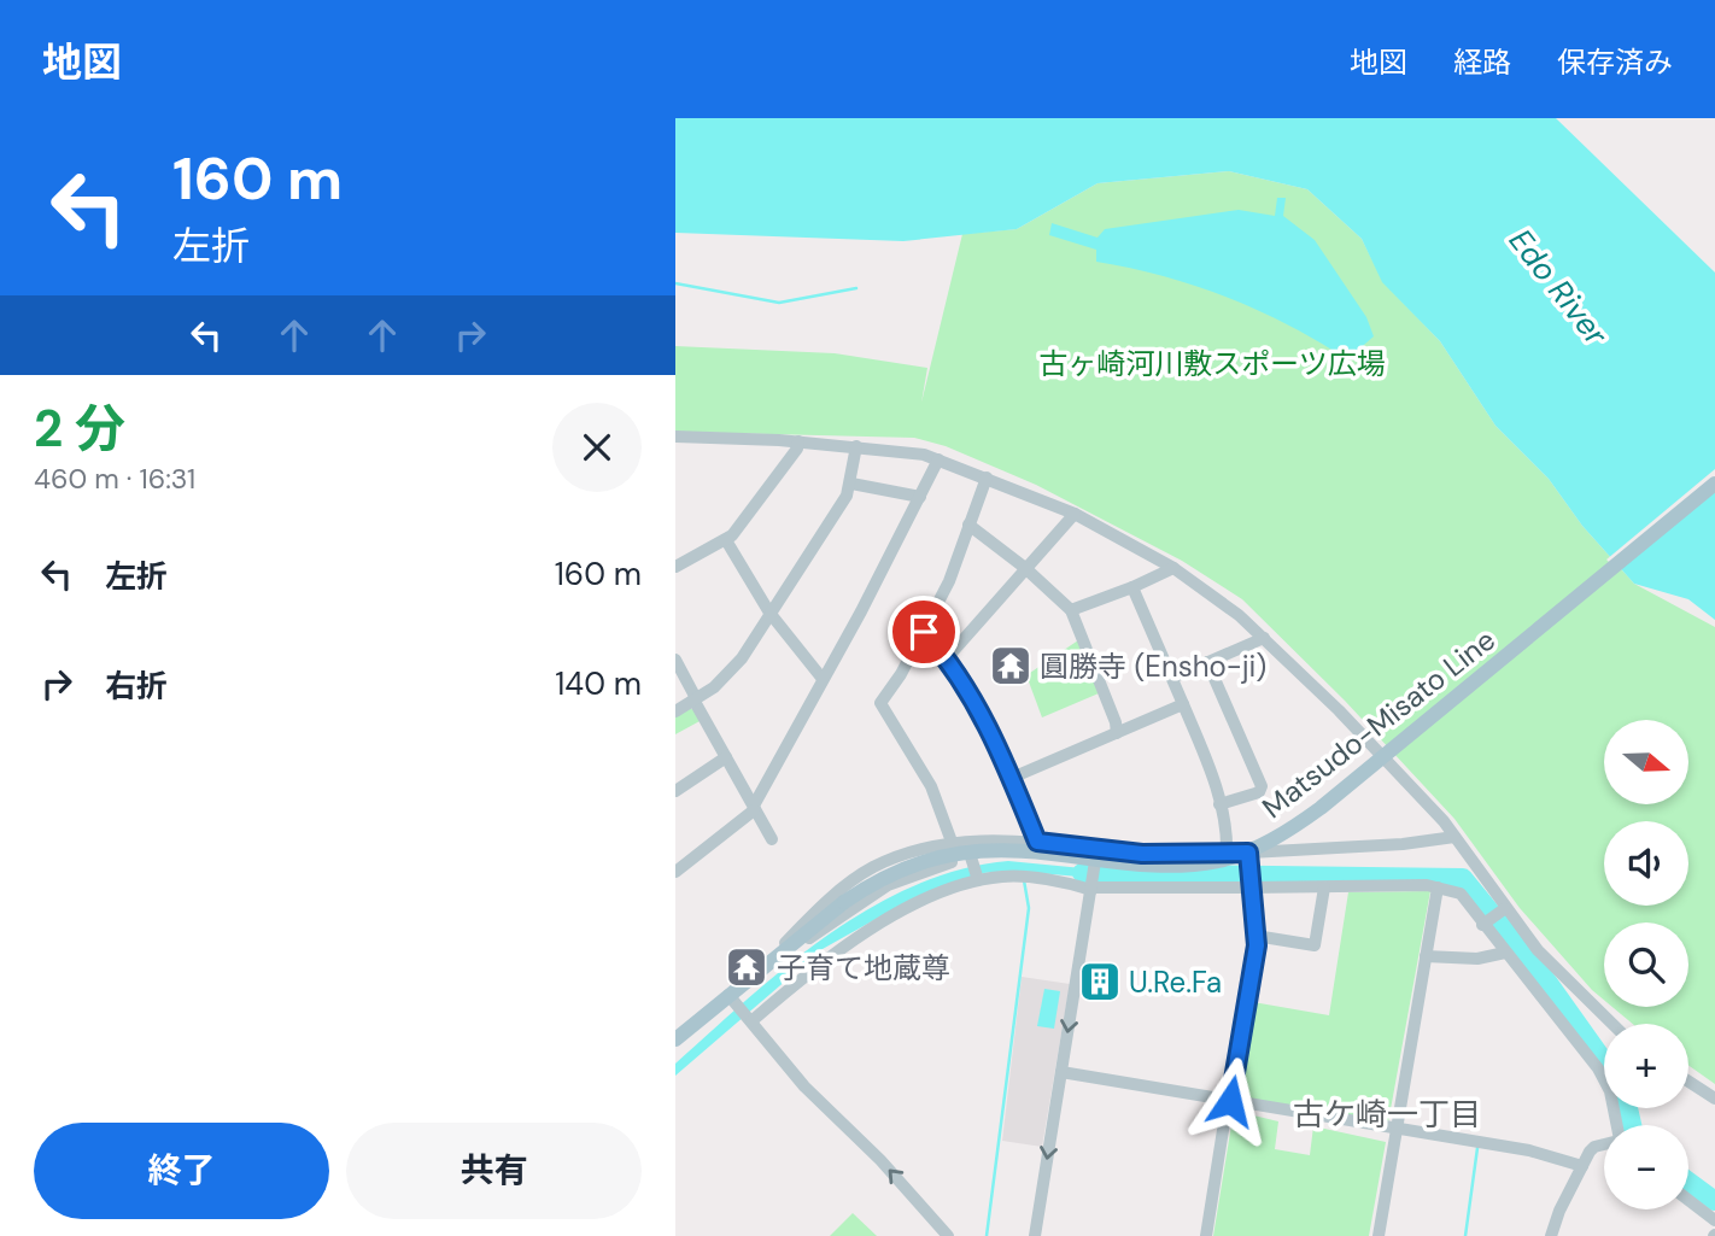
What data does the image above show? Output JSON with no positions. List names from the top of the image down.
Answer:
{
  "streets": {
    "main road": ["Matsudo-Misato Line"]
  },
  "districts": ["古ケ崎一丁目"],
  "water": ["Edo River"],
  "parks": ["古ヶ崎河川敷スポーツ広場"],
  "places": {
    "temple": ["圓勝寺 (Ensho-ji)", "子育て地蔵尊"],
    "building": ["U.Re.Fa"]
  },
  "north": "right",
  "page": {
    "header": "地図",
    "nav": ["地図", "経路", "保存済み"],
    "turn": ["160 m", "左折"],
    "heading": ["2 分", "460 m · 16:31"],
    "list": [
      {
        "name": "左折",
        "value": "160 m"
      },
      {
        "name": "右折",
        "value": "140 m"
      }
    ],
    "map_buttons": ["+", "−"],
    "buttons": ["終了", "共有"]
  }
}
